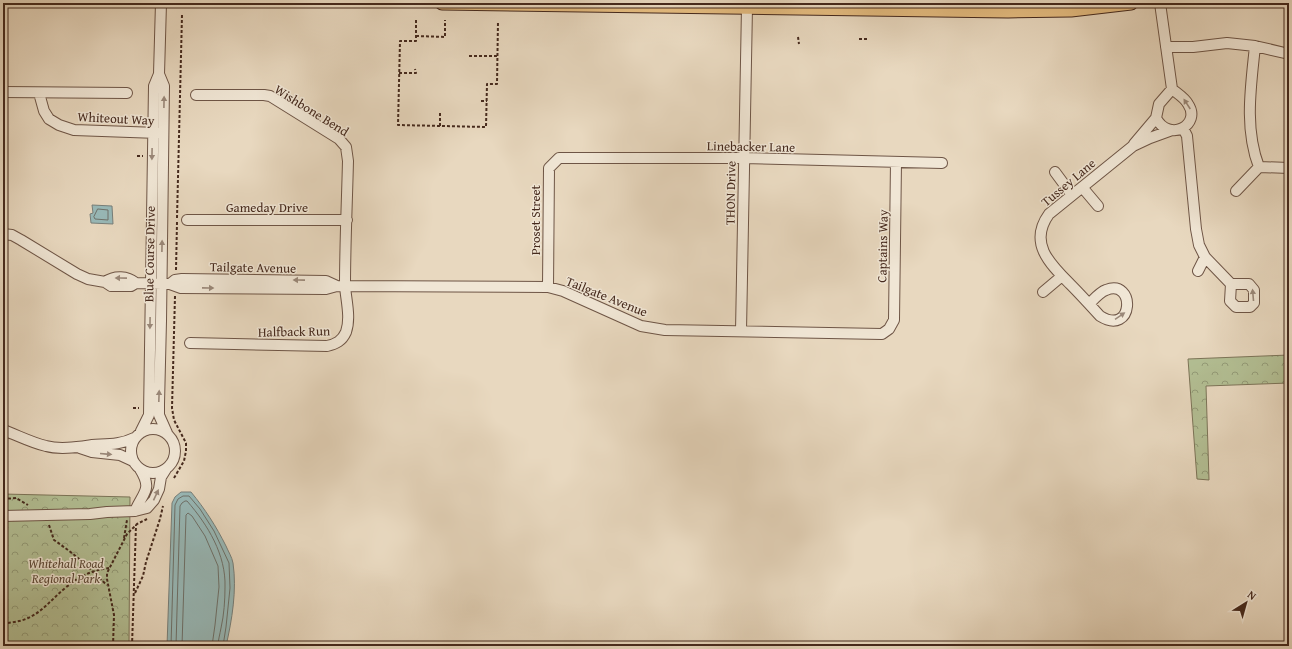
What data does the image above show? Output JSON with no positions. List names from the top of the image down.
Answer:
{
  "streets": {
    "street": [
      "Wishbone Bend",
      "Whiteout Way",
      "Linebacker Lane",
      "Tussey Lane",
      "THON Drive",
      "Gameday Drive",
      "Proset Street",
      "Captains Way",
      "Blue Course Drive",
      "Tailgate Avenue",
      "Halfback Run"
    ]
  },
  "crossings": [
    ["Wishbone Bend", "Gameday Drive"],
    ["Wishbone Bend", "Tailgate Avenue"],
    ["Wishbone Bend", "Halfback Run"],
    ["Whiteout Way", "Blue Course Drive"],
    ["Linebacker Lane", "THON Drive"],
    ["Linebacker Lane", "Proset Street"],
    ["Linebacker Lane", "Captains Way"],
    ["THON Drive", "Tailgate Avenue"],
    ["Proset Street", "Tailgate Avenue"],
    ["Captains Way", "Tailgate Avenue"],
    ["Blue Course Drive", "Tailgate Avenue"],
    ["Tailgate Avenue", "Halfback Run"]
  ],
  "parks": ["Whitehall Road Regional Park"],
  "north": "top right"
}
